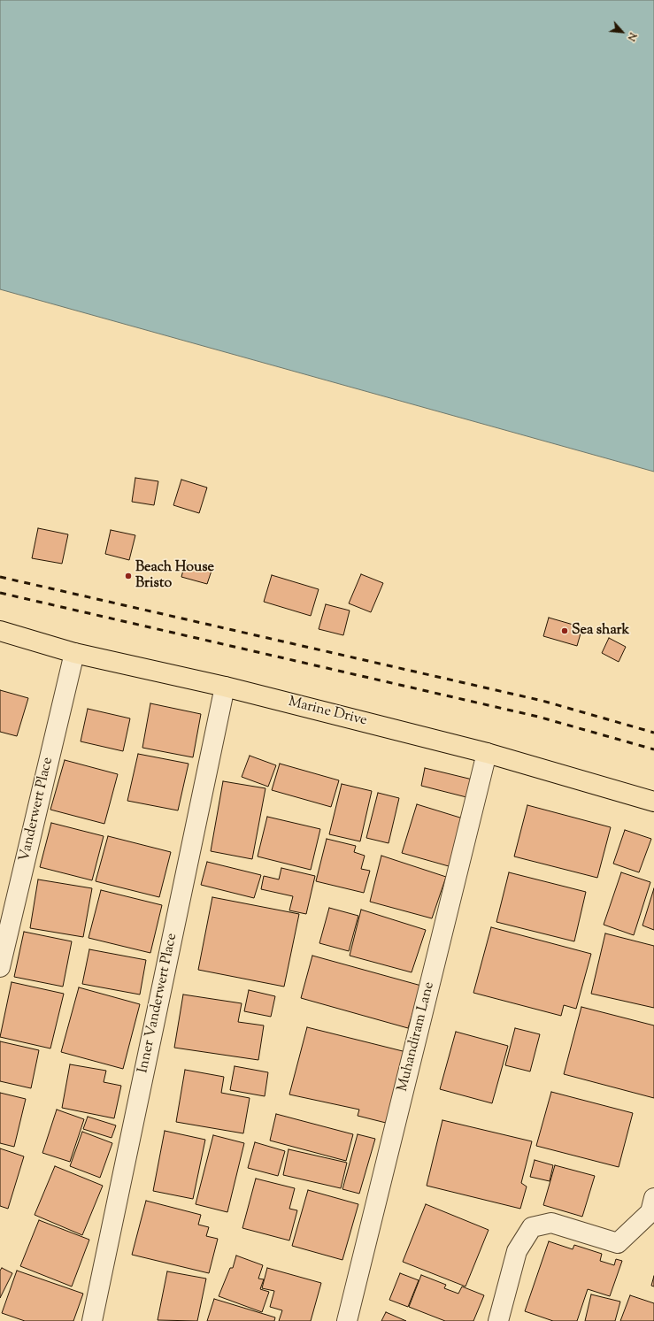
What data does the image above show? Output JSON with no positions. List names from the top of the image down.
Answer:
{
  "streets": {
    "main road": ["Marine Drive"],
    "street": ["Vanderwert Place", "Inner Vanderwert Place", "Muhandiram Lane"]
  },
  "crossings": [
    ["Marine Drive", "Vanderwert Place"],
    ["Marine Drive", "Inner Vanderwert Place"],
    ["Marine Drive", "Muhandiram Lane"]
  ],
  "places": ["Beach House Bristo", "Sea shark"],
  "north": "bottom right"
}
